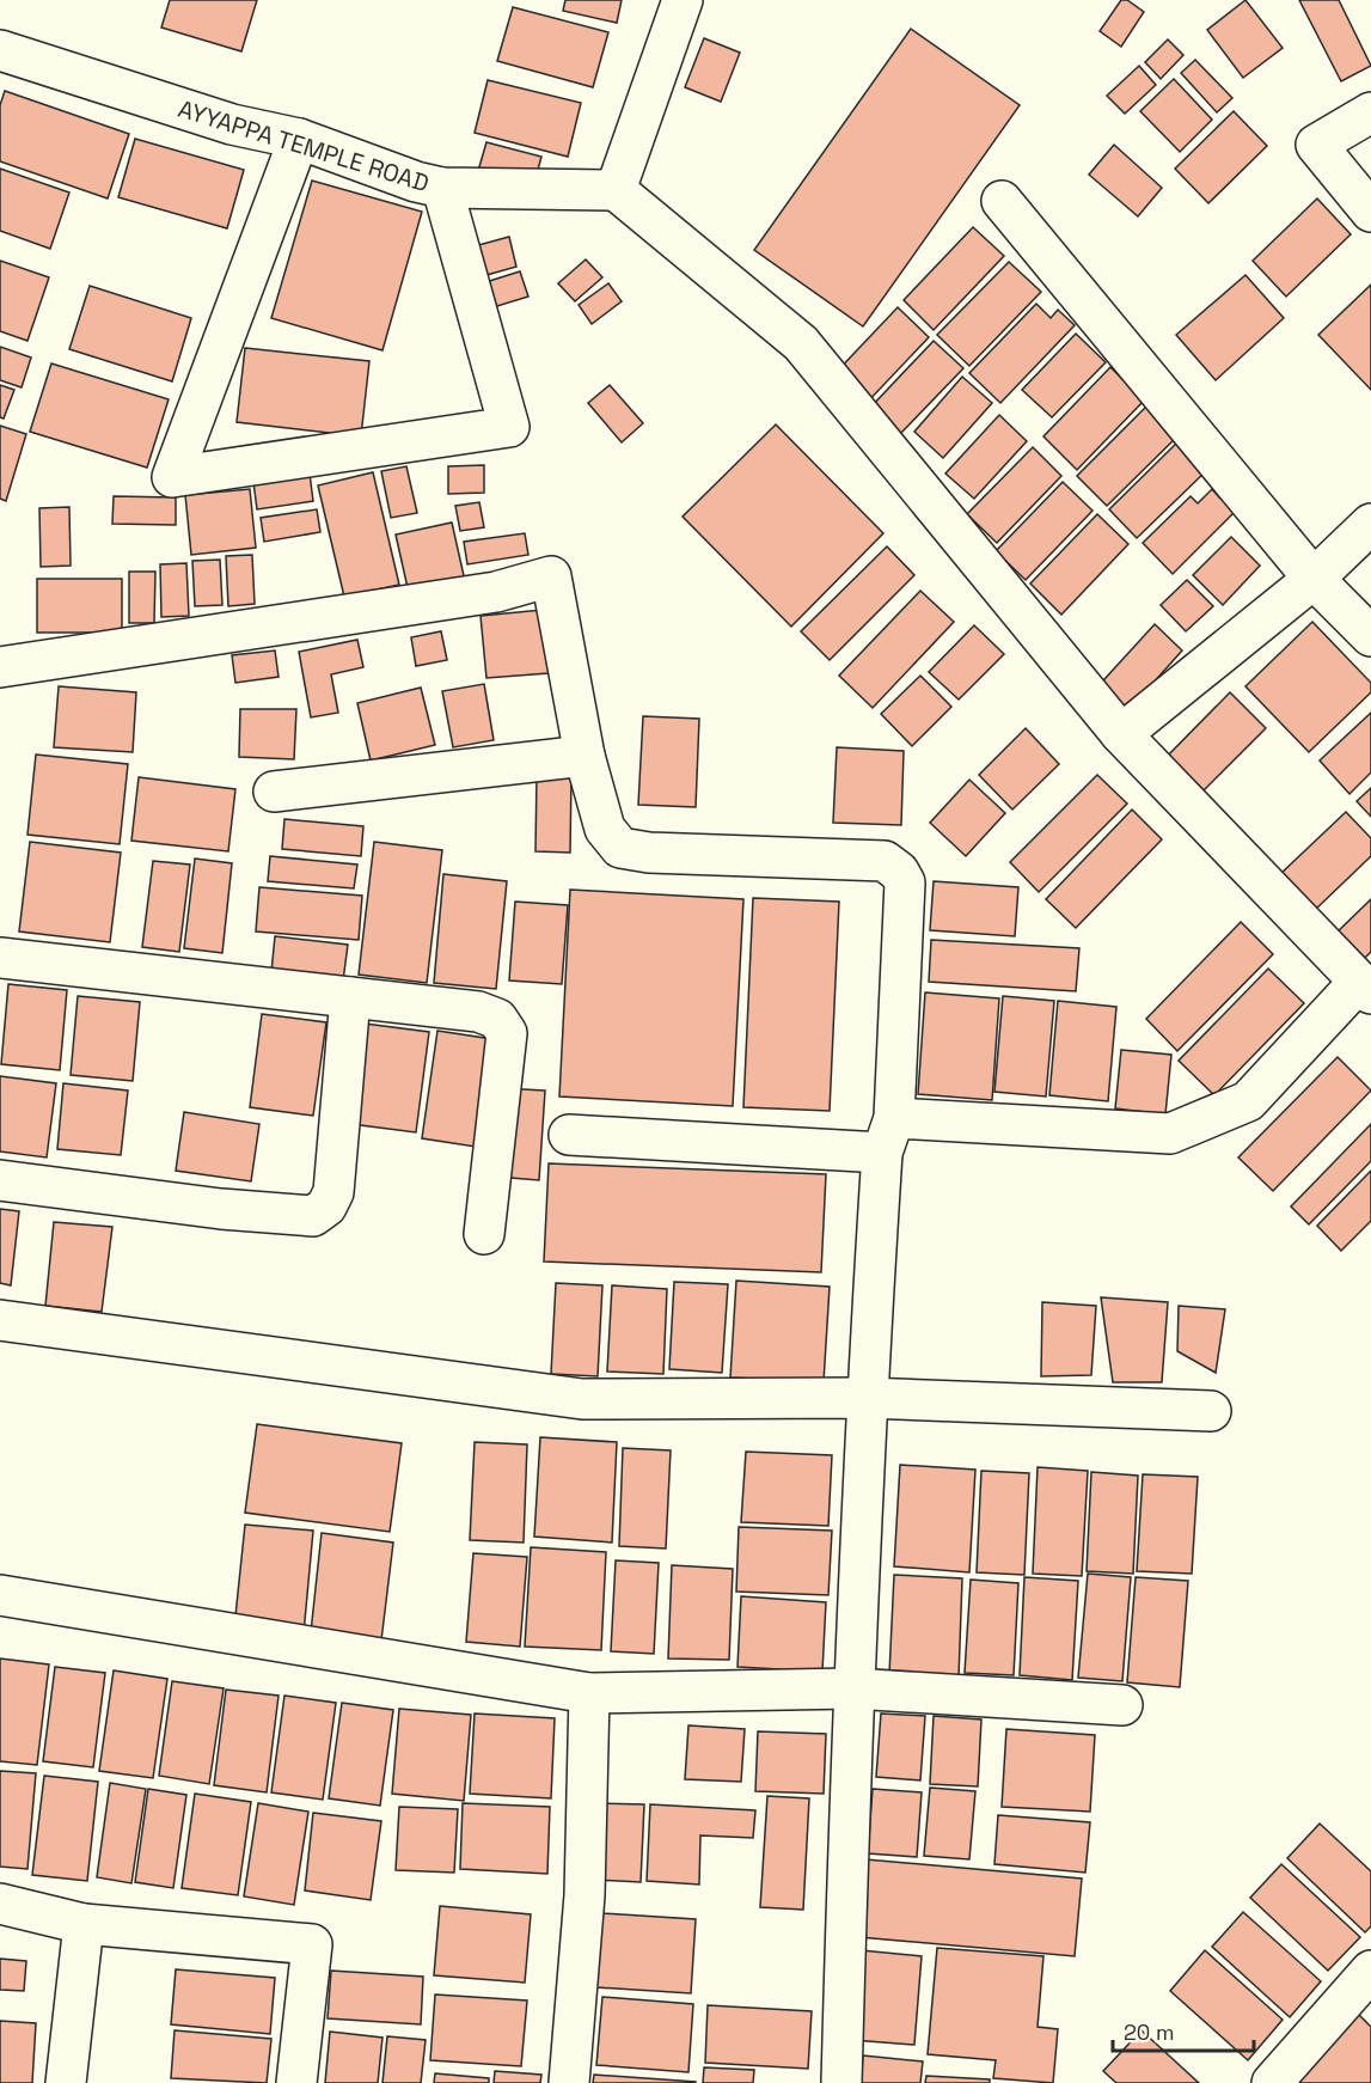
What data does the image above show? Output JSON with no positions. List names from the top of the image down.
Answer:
{
  "streets": {
    "street": ["AYYAPPA TEMPLE ROAD"]
  },
  "scale_bar": "20 m"
}
